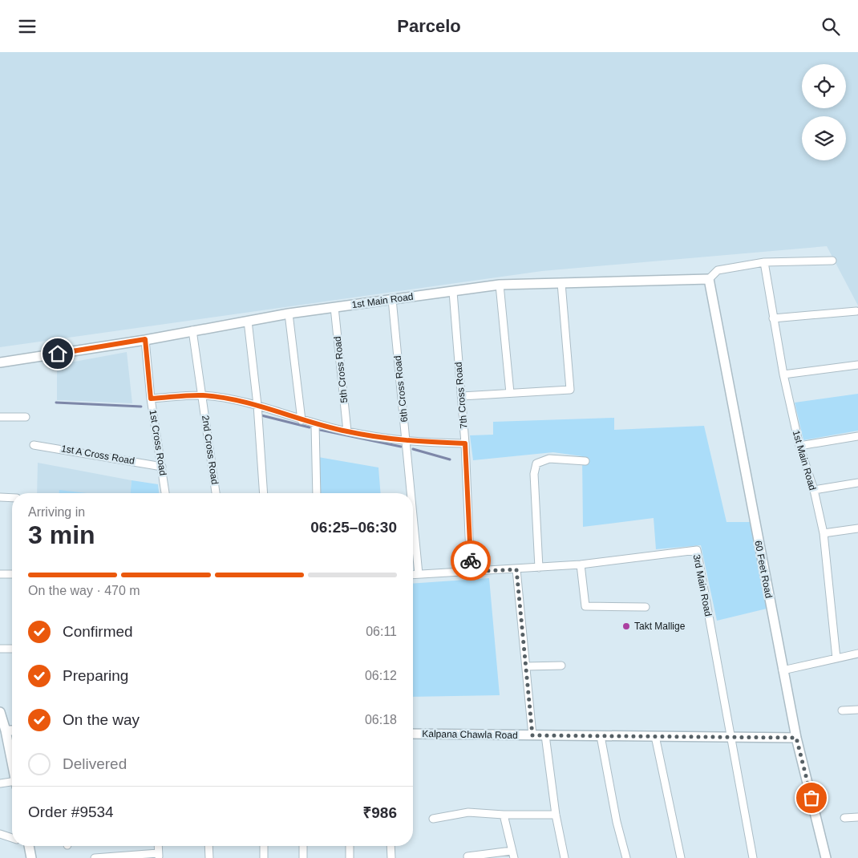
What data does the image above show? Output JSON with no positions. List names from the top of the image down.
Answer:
{
  "streets": {
    "street": [
      "1st Main Road",
      "5th Cross Road",
      "6th Cross Road",
      "7th Cross Road",
      "1st Cross Road",
      "2nd Cross Road",
      "1st A Cross Road",
      "60 Feet Road",
      "3rd Main Road",
      "Kalpana Chawla Road"
    ]
  },
  "crossings": [
    ["1st Main Road", "5th Cross Road"],
    ["1st Main Road", "6th Cross Road"],
    ["1st Main Road", "7th Cross Road"],
    ["1st Main Road", "1st Cross Road"],
    ["1st Main Road", "2nd Cross Road"],
    ["1st Main Road", "60 Feet Road"],
    ["6th Cross Road", "3rd Main Road"],
    ["7th Cross Road", "3rd Main Road"],
    ["1st Cross Road", "1st A Cross Road"],
    ["60 Feet Road", "Kalpana Chawla Road"],
    ["3rd Main Road", "Kalpana Chawla Road"]
  ],
  "places": ["Takt Mallige"],
  "page": {
    "header": "Parcelo",
    "heading": ["3 min", "Arriving in", "06:25–06:30"],
    "panel": ["Order #9534", "₹986"],
    "bar": "On the way · 470 m",
    "list": [
      ["Confirmed", "06:11"],
      ["Preparing", "06:12"],
      ["On the way", "06:18"],
      "Delivered"
    ]
  }
}
